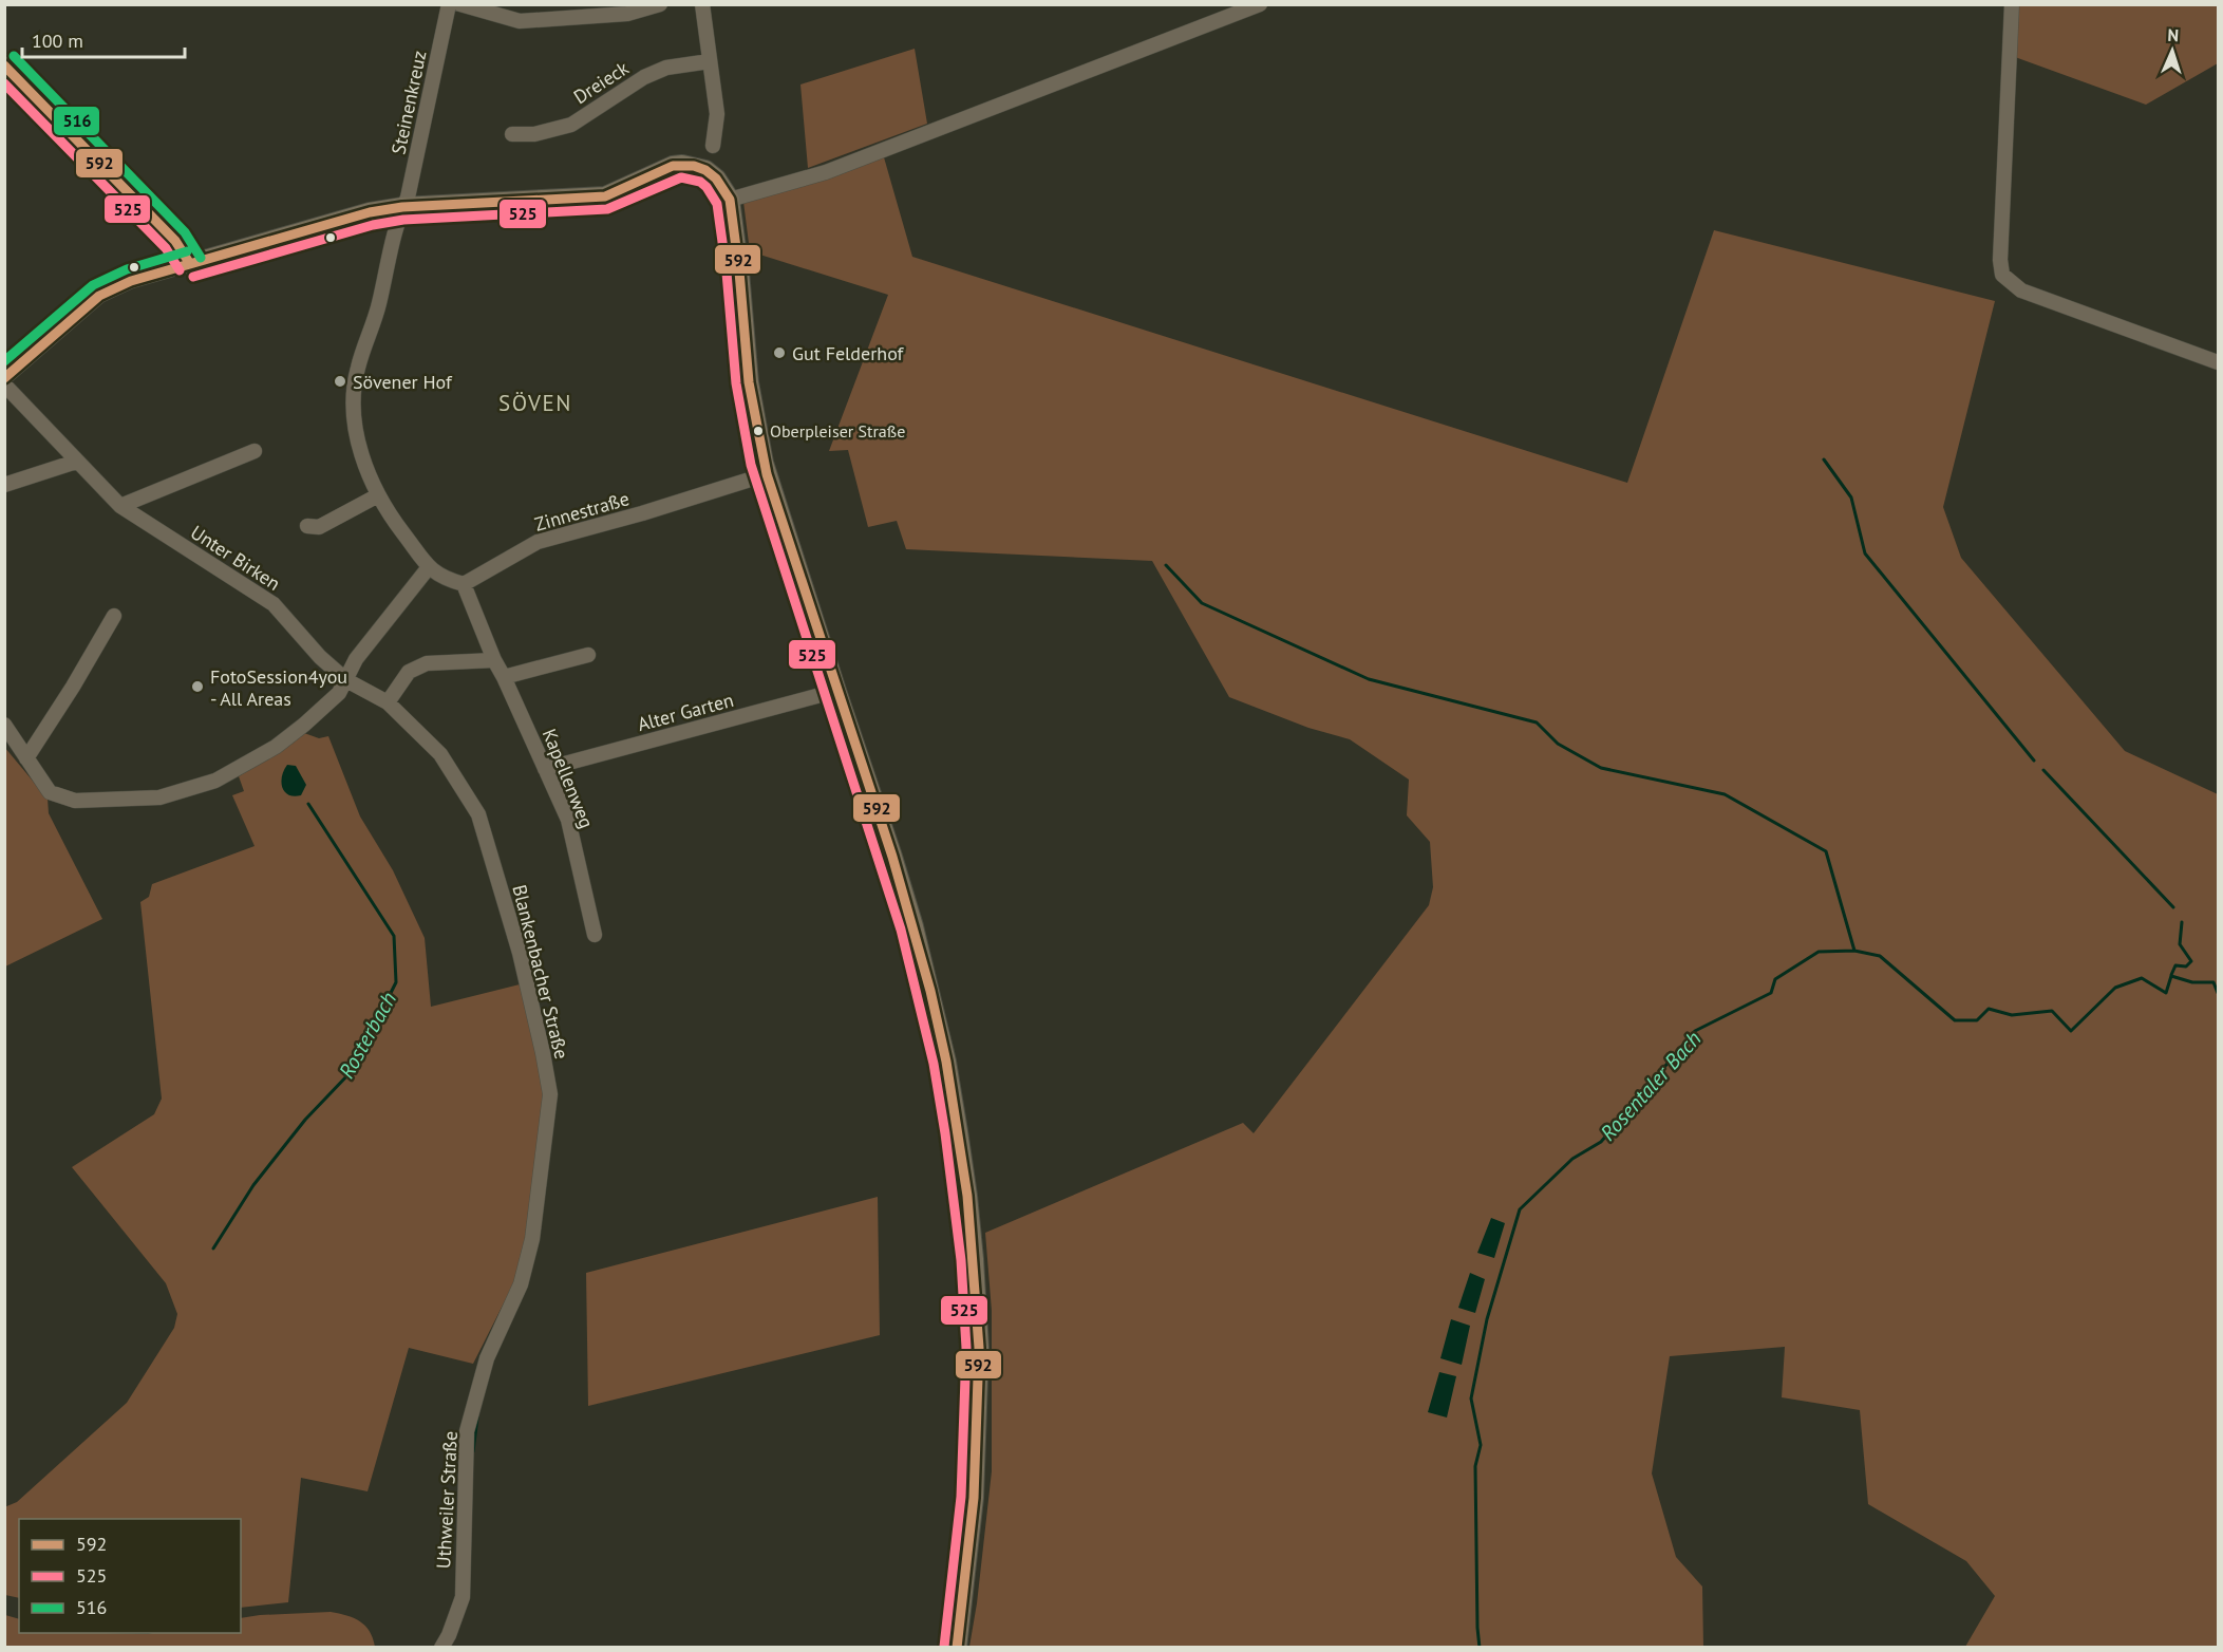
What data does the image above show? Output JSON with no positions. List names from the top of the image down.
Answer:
{
  "streets": {
    "street": [
      "Dreieck",
      "Steinenkreuz",
      "Zinnestraße",
      "Unter Birken",
      "Alter Garten",
      "Kapellenweg",
      "Blankenbacher Straße",
      "Uthweiler Straße"
    ]
  },
  "crossings": [
    ["Zinnestraße", "Kapellenweg"],
    ["Unter Birken", "Blankenbacher Straße"],
    ["Alter Garten", "Kapellenweg"],
    ["Blankenbacher Straße", "Uthweiler Straße"]
  ],
  "districts": ["SÖVEN"],
  "water": ["Rosterbach", "Rosentaler Bach"],
  "places": [
    "Gut Felderhof",
    "Sövener Hof",
    "Oberpleiser Straße",
    "FotoSession4you - All Areas"
  ],
  "lines": ["transit line 516", "transit line 592", "transit line 525"],
  "legend": ["592", "525", "516"],
  "scale_bar": "100 m",
  "north": "top"
}
